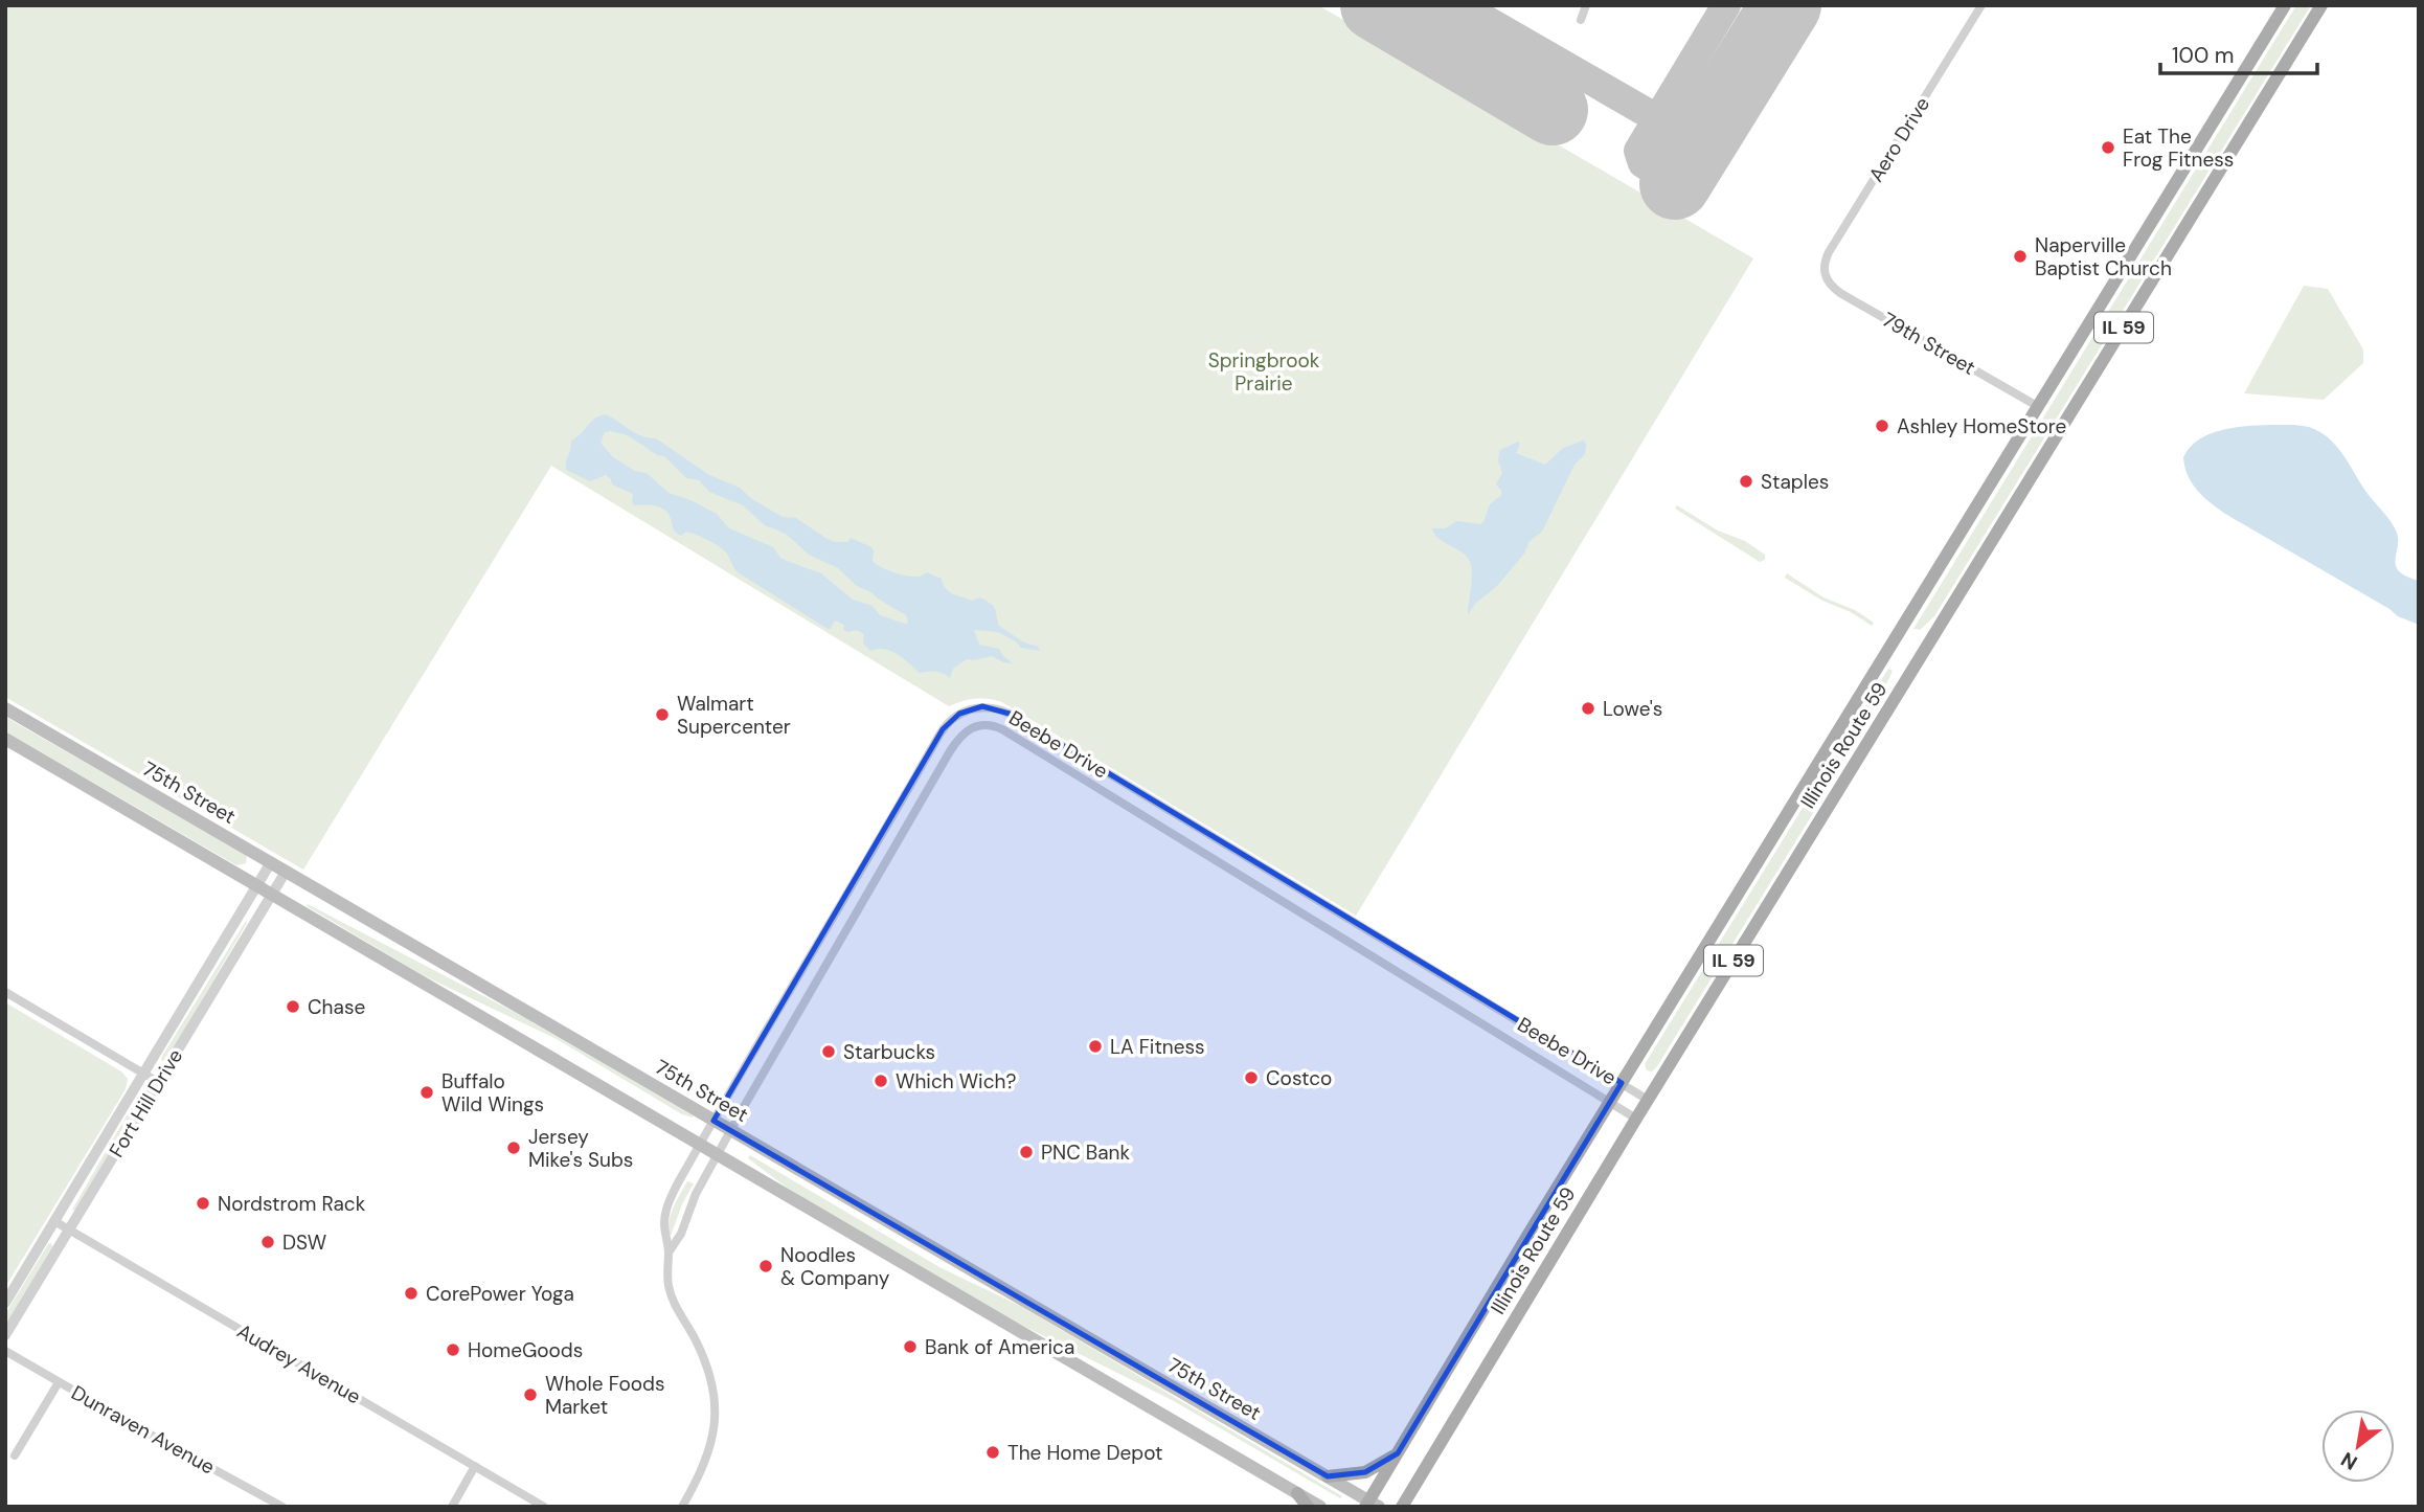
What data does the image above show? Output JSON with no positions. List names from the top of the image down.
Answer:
{
  "streets": {
    "main road": ["IL 59", "Illinois Route 59", "75th Street"],
    "street": [
      "Aero Drive",
      "79th Street",
      "Beebe Drive",
      "Fort Hill Drive",
      "Audrey Avenue",
      "Dunraven Avenue"
    ]
  },
  "crossings": [
    ["Aero Drive", "79th Street"],
    ["79th Street", "Illinois Route 59"],
    ["Beebe Drive", "Illinois Route 59"],
    ["Beebe Drive", "75th Street"],
    ["Illinois Route 59", "75th Street"],
    ["75th Street", "Fort Hill Drive"],
    ["Fort Hill Drive", "Audrey Avenue"]
  ],
  "parks": ["Springbrook Prairie"],
  "places": [
    "Eat The Frog Fitness",
    "Naperville Baptist Church",
    "Ashley HomeStore",
    "Staples",
    "Lowe's",
    "Walmart Supercenter",
    "Chase",
    "LA Fitness",
    "Starbucks",
    "Costco",
    "Which Wich?",
    "Buffalo Wild Wings",
    "Jersey Mike's Subs",
    "PNC Bank",
    "Nordstrom Rack",
    "DSW",
    "Noodles & Company",
    "CorePower Yoga",
    "Bank of America",
    "HomeGoods",
    "Whole Foods Market",
    "The Home Depot"
  ],
  "scale_bar": "100 m",
  "north": "bottom left"
}
